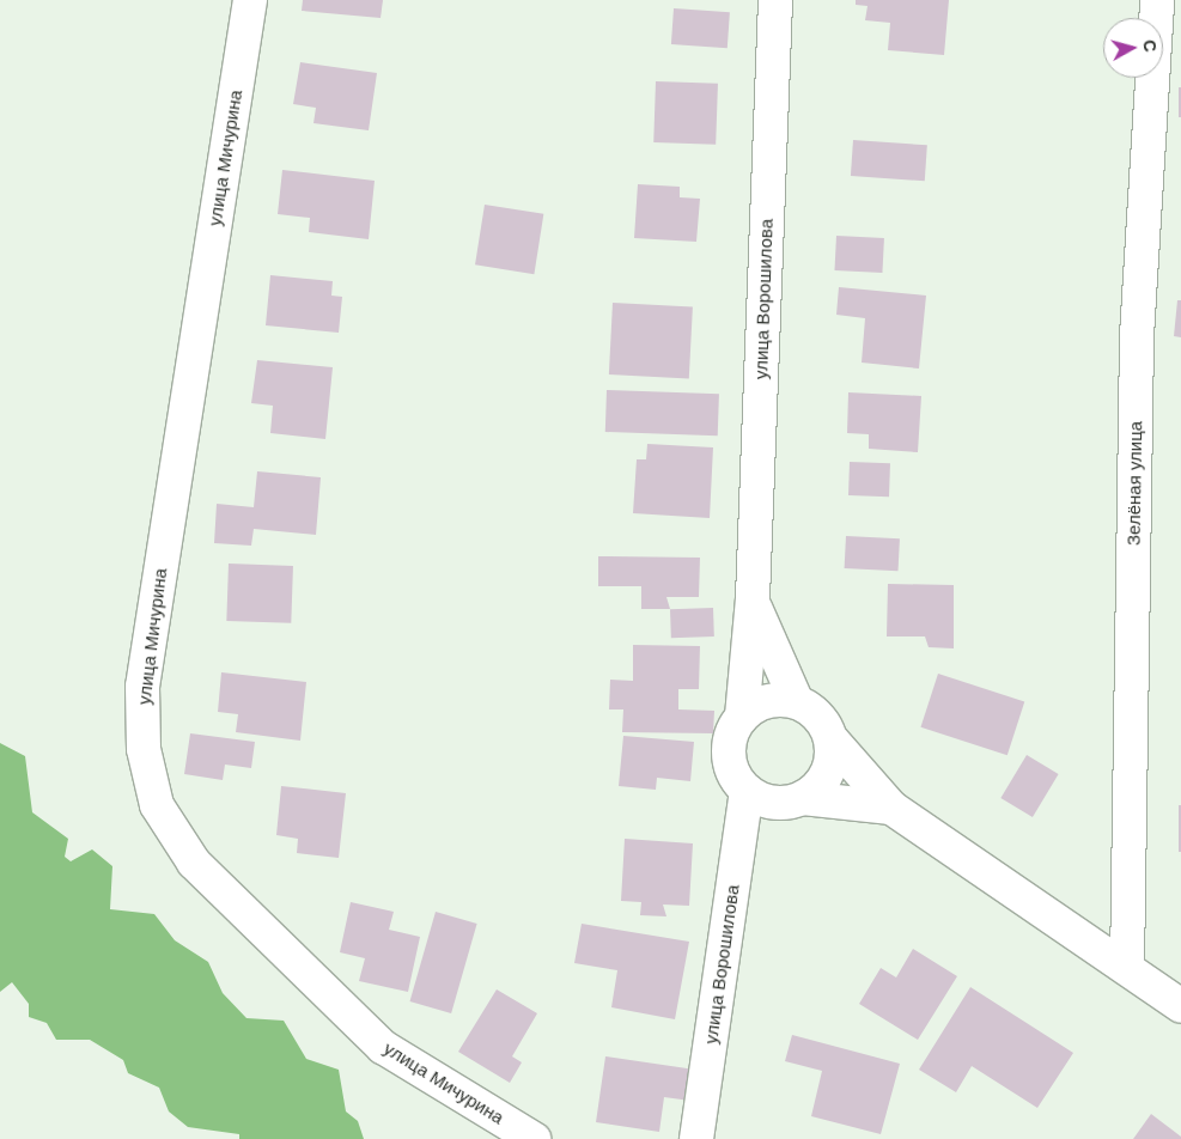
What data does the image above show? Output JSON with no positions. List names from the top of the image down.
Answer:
{
  "streets": {
    "street": ["улица Мичурина", "улица Ворошилова", "Зелёная улица"]
  },
  "north": "right"
}
